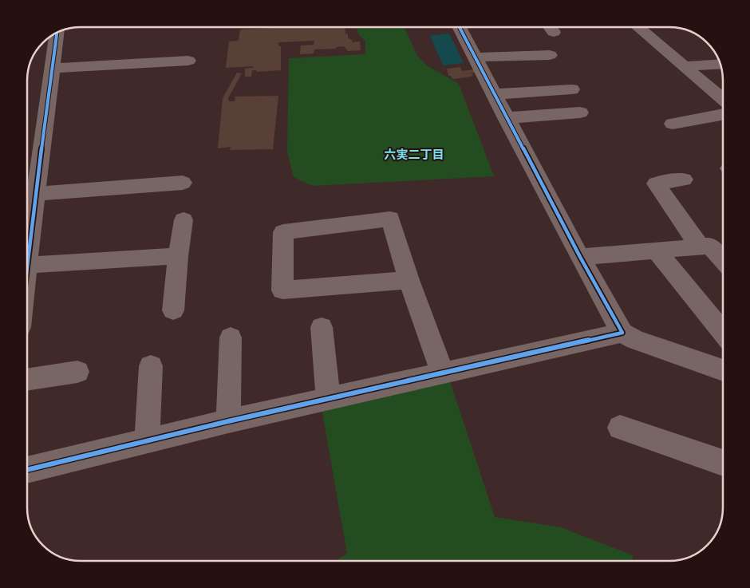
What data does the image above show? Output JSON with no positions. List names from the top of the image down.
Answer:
{
  "districts": ["六実二丁目"]
}
